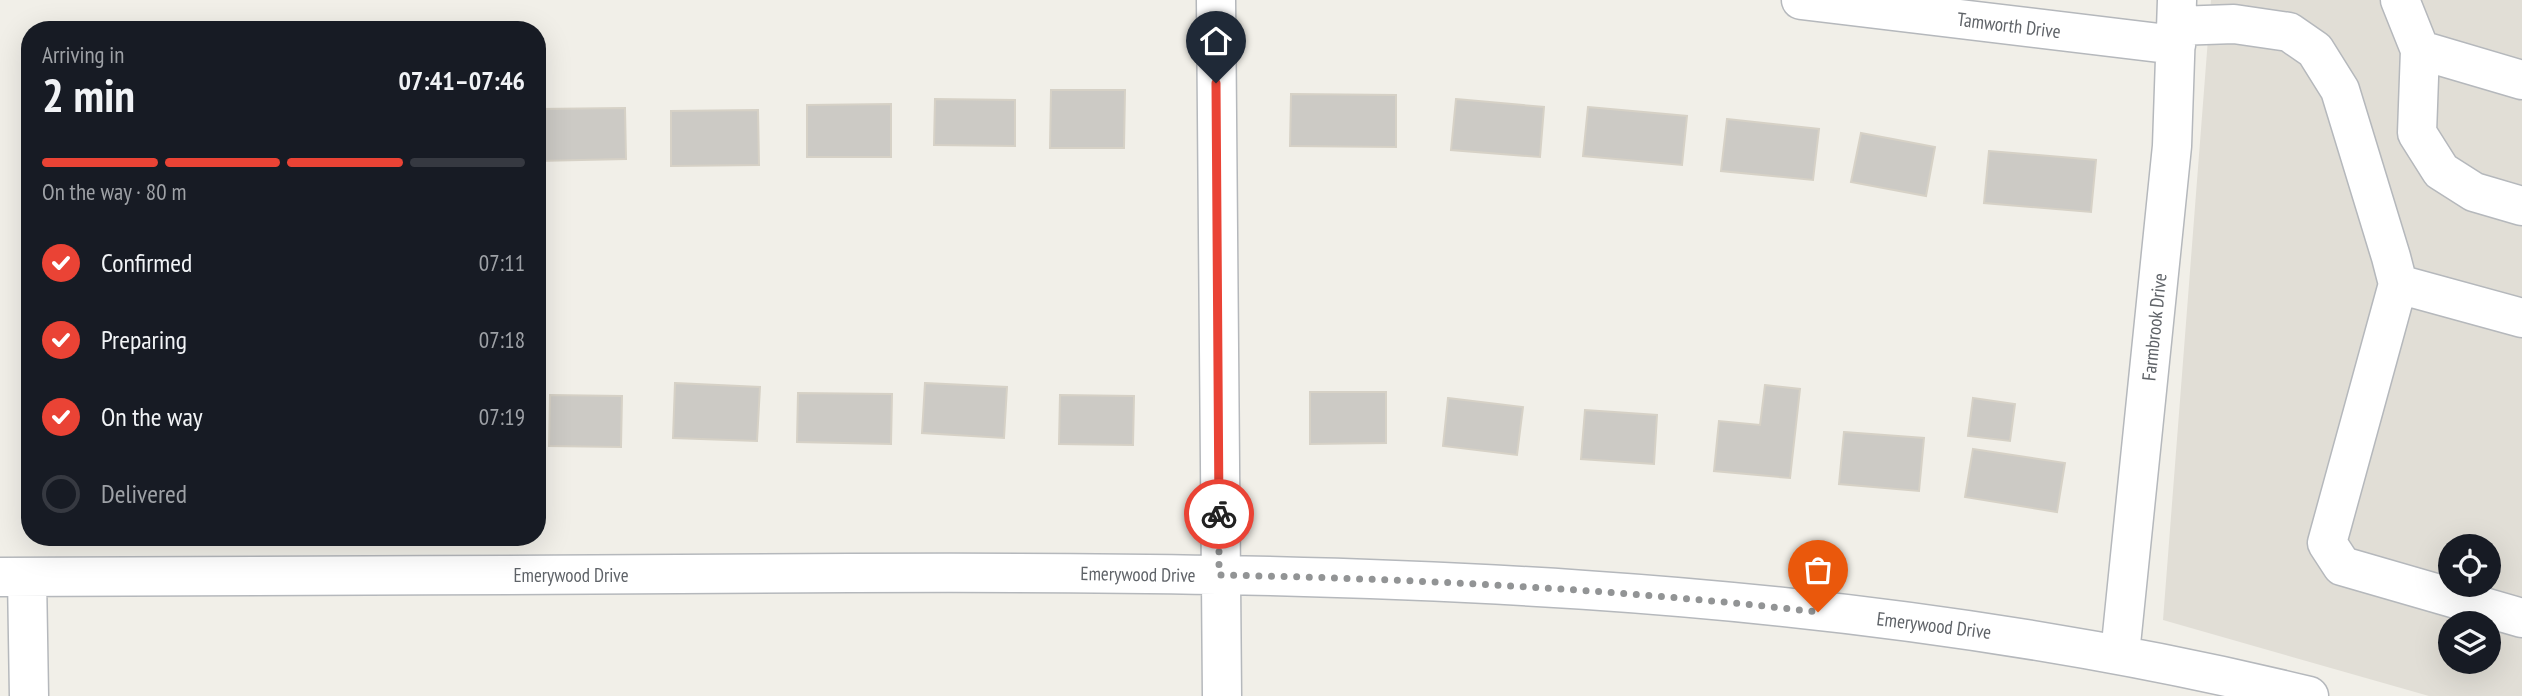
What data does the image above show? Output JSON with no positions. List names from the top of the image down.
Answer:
{
  "streets": {
    "street": ["Tamworth Drive", "Farmbrook Drive", "Emerywood Drive"]
  },
  "crossings": [
    ["Tamworth Drive", "Farmbrook Drive"],
    ["Farmbrook Drive", "Emerywood Drive"]
  ],
  "page": {
    "heading": ["2 min", "Arriving in", "07:41–07:46"],
    "bar": "On the way · 80 m",
    "list": [
      ["Confirmed", "07:11"],
      ["Preparing", "07:18"],
      ["On the way", "07:19"],
      "Delivered"
    ]
  }
}
